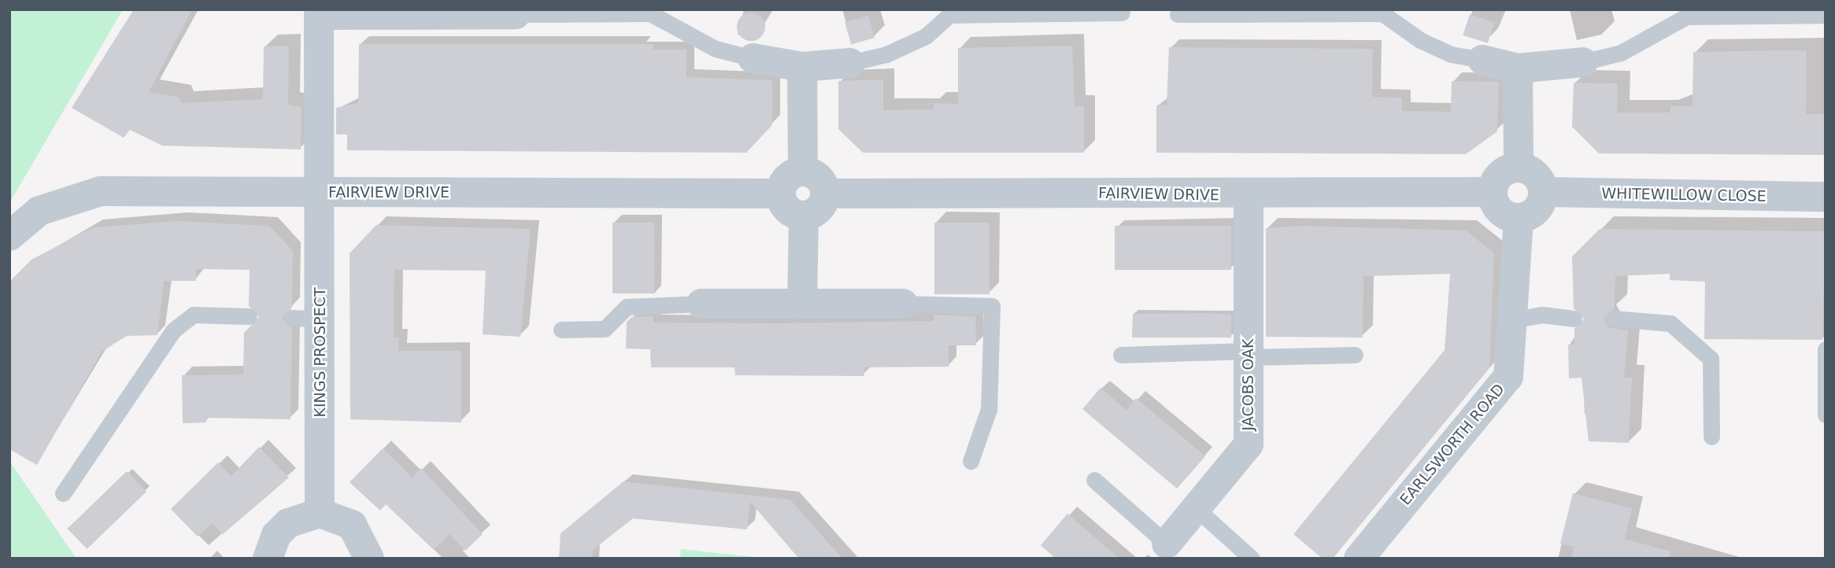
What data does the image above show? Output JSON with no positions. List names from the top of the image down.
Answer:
{
  "streets": {
    "street": [
      "FAIRVIEW DRIVE",
      "WHITEWILLOW CLOSE",
      "KINGS PROSPECT",
      "JACOBS OAK",
      "EARLSWORTH ROAD"
    ]
  },
  "crossings": [
    ["FAIRVIEW DRIVE", "WHITEWILLOW CLOSE"],
    ["FAIRVIEW DRIVE", "KINGS PROSPECT"],
    ["FAIRVIEW DRIVE", "JACOBS OAK"],
    ["FAIRVIEW DRIVE", "EARLSWORTH ROAD"],
    ["WHITEWILLOW CLOSE", "EARLSWORTH ROAD"]
  ]
}
